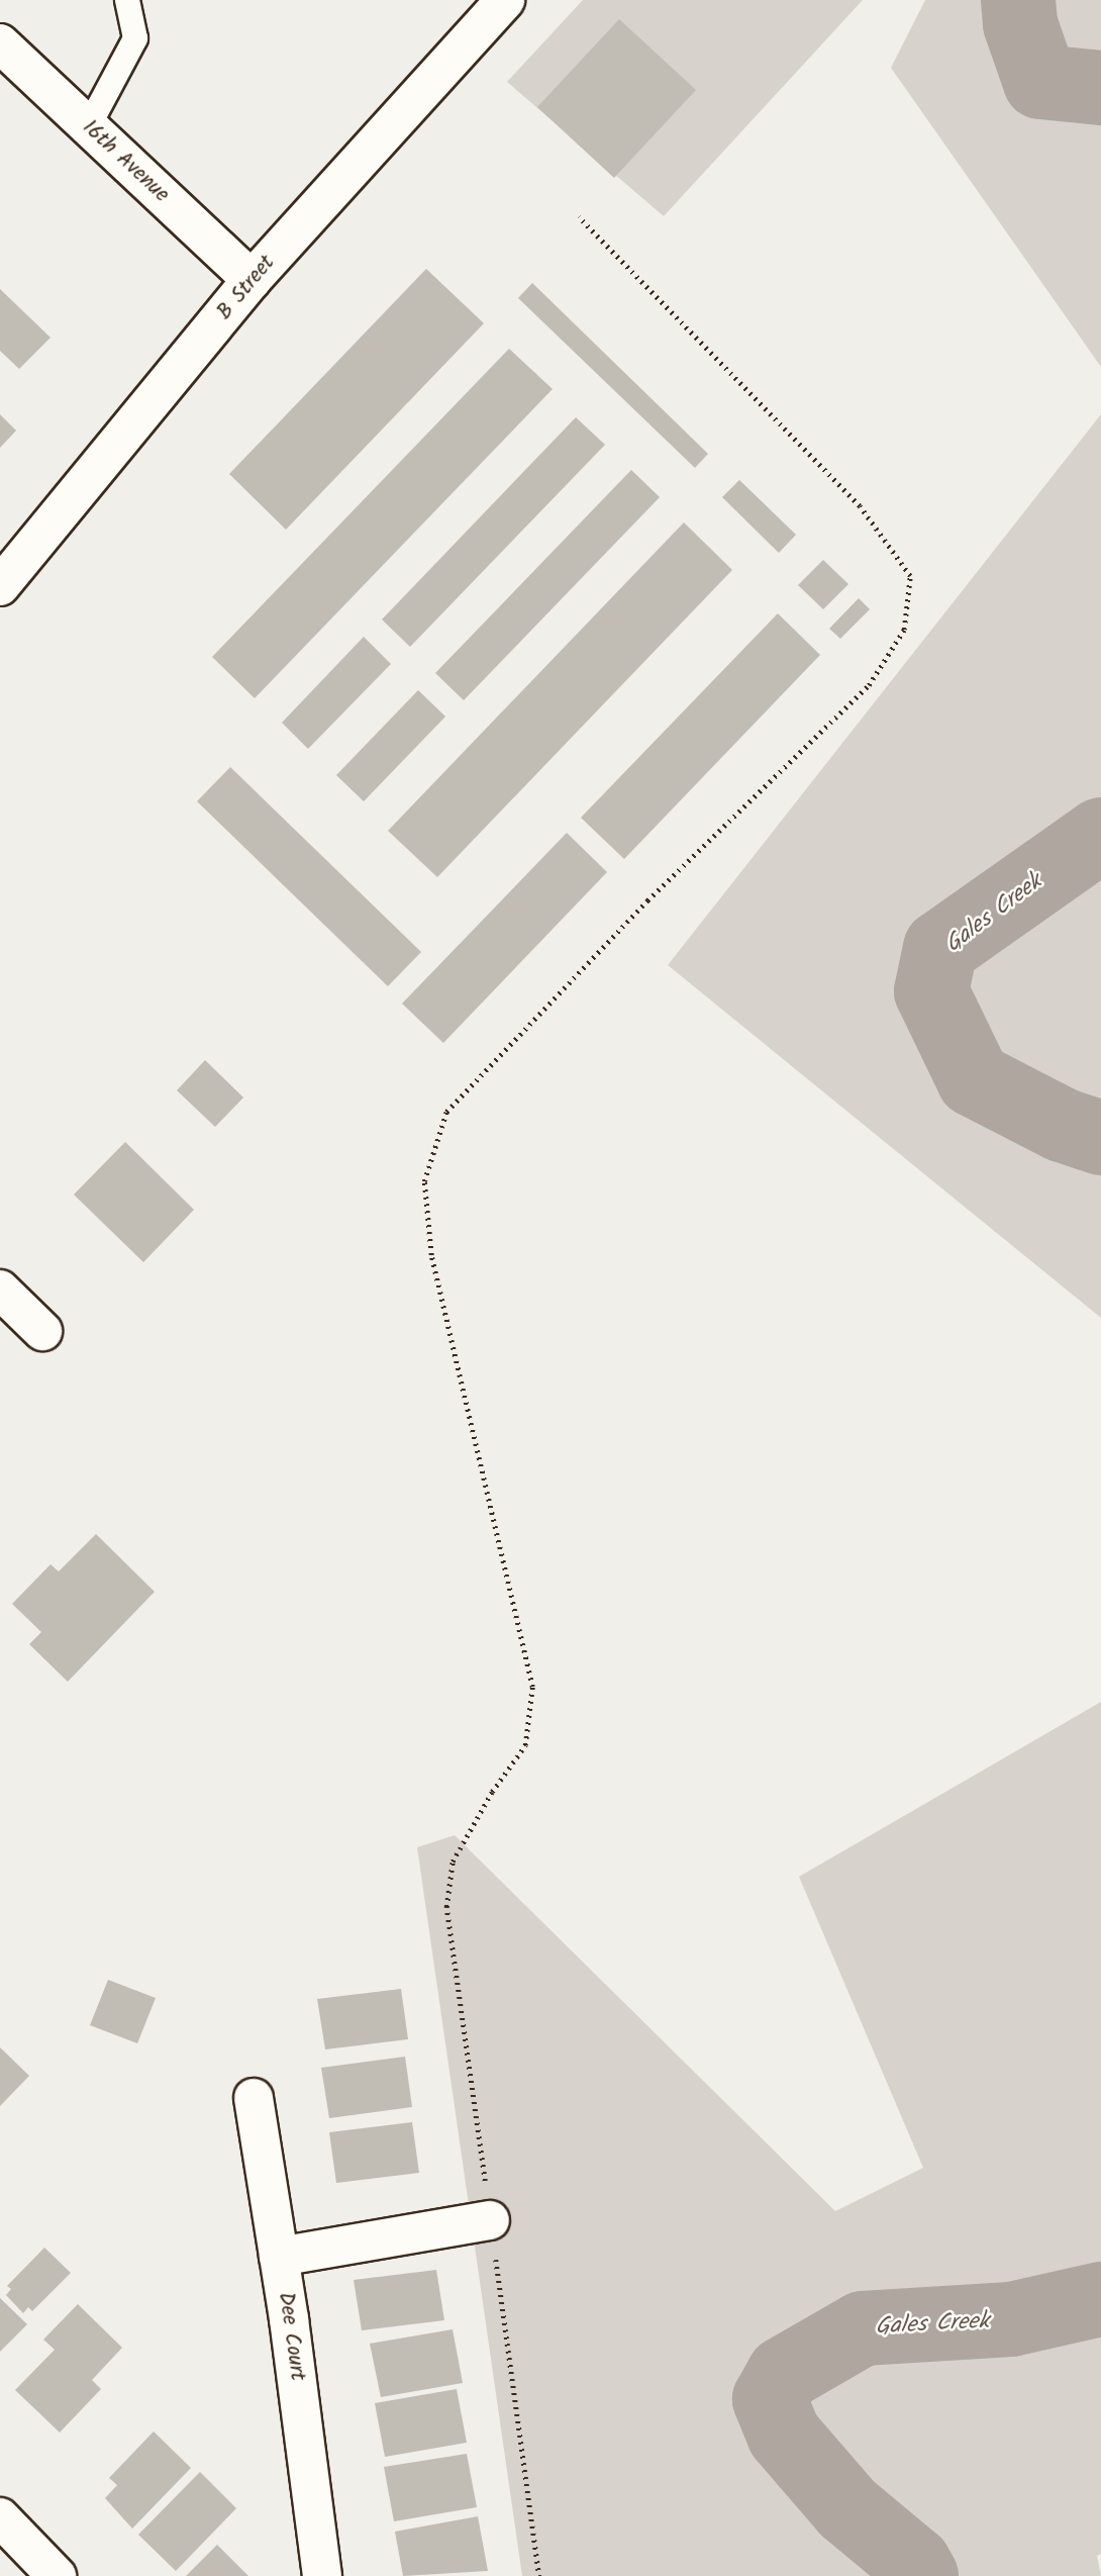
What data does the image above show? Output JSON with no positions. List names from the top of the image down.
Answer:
{
  "streets": {
    "street": ["16th Avenue", "B Street", "Dee Court"]
  },
  "crossings": [
    ["16th Avenue", "B Street"]
  ],
  "water": ["Gales Creek"]
}
